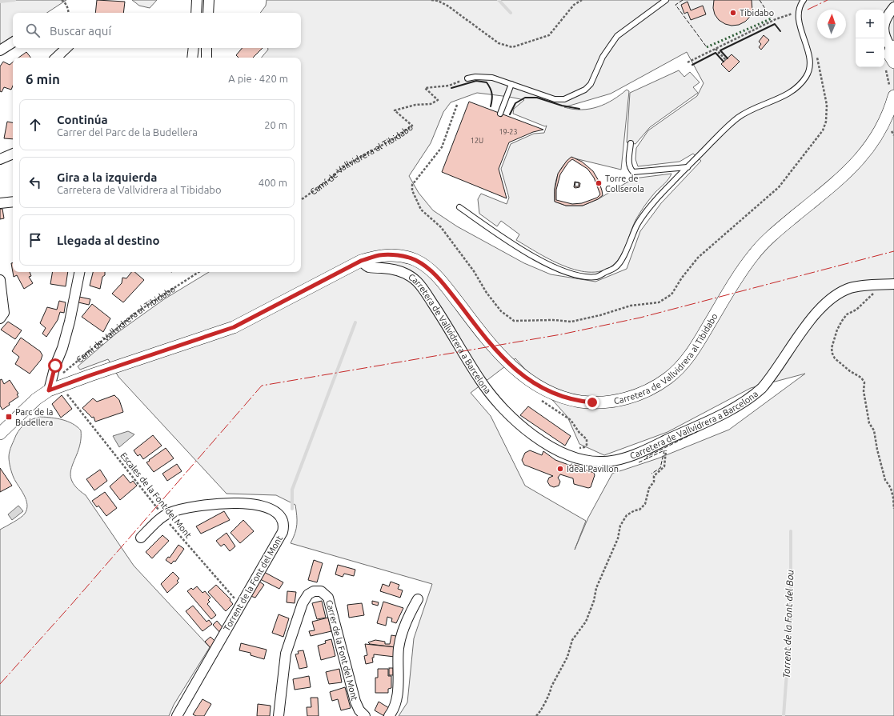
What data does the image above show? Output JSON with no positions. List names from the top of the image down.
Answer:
{
  "streets": {
    "street": [
      "Carretera de Vallvidrera a Barcelona",
      "Carretera de Vallvidrera al Tibidabo",
      "Torrent de la Font del Mont",
      "Carrer de la Font del Mont"
    ],
    "path": ["Camí de Vallvidrera al Tibidabo", "Escales de la Font del Mont"]
  },
  "crossings": [
    ["Camí de Vallvidrera al Tibidabo", "Carretera de Vallvidrera al Tibidabo"],
    ["Carretera de Vallvidrera a Barcelona", "Carretera de Vallvidrera al Tibidabo"],
    ["Escales de la Font del Mont", "Torrent de la Font del Mont"]
  ],
  "water": ["Torrent de la Font del Bou"],
  "places": {
    "other": ["Tibidabo", "Torre de Collserola", "Ideal Pavillon"],
    "transit": ["Parc de la Budellera"]
  },
  "house_numbers": ["19-23", "12U"],
  "north": "top",
  "page": {
    "map_buttons": ["+", "−"],
    "search": "Buscar aquí",
    "heading": ["6 min", "A pie · 420 m"],
    "list": [
      ["Continúa", "Carrer del Parc de la Budellera", "20 m"],
      ["Gira a la izquierda", "Carretera de Vallvidrera al Tibidabo", "400 m"],
      "Llegada al destino"
    ]
  }
}
